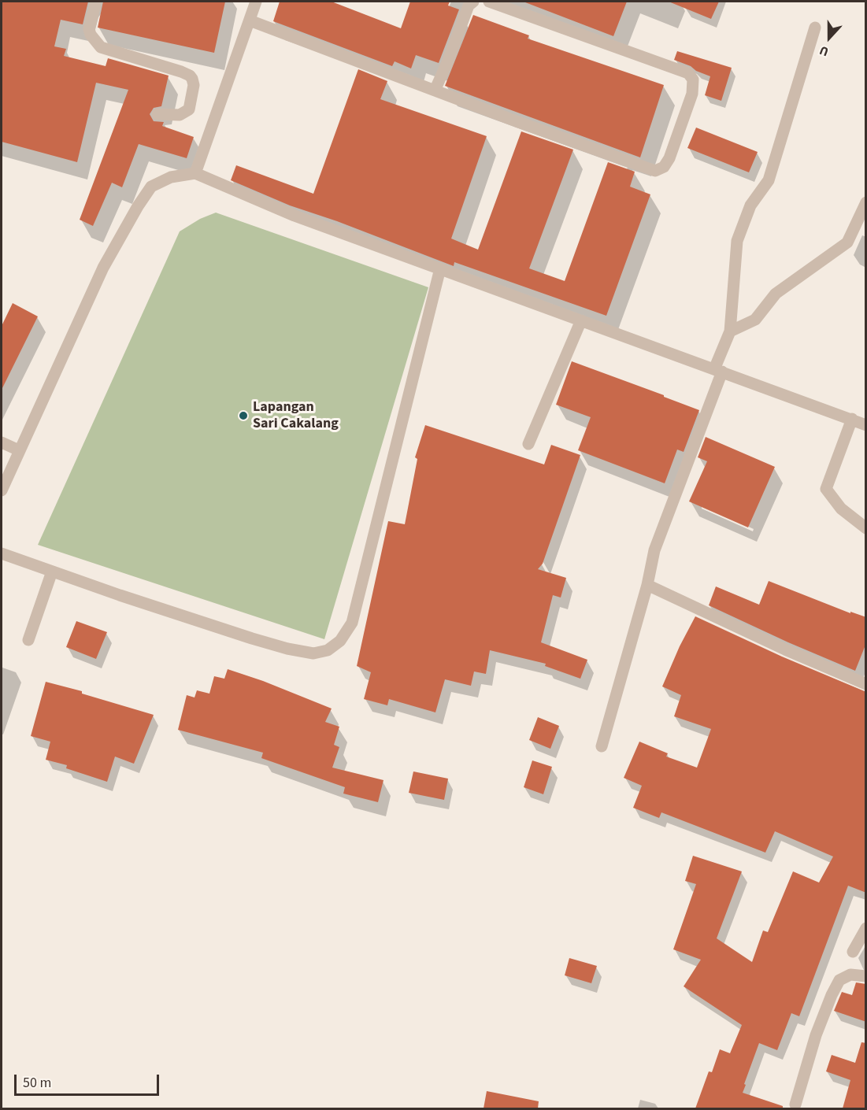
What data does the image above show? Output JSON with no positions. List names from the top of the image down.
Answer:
{
  "places": ["Lapangan Sari Cakalang"],
  "scale_bar": "50 m",
  "north": "bottom"
}
